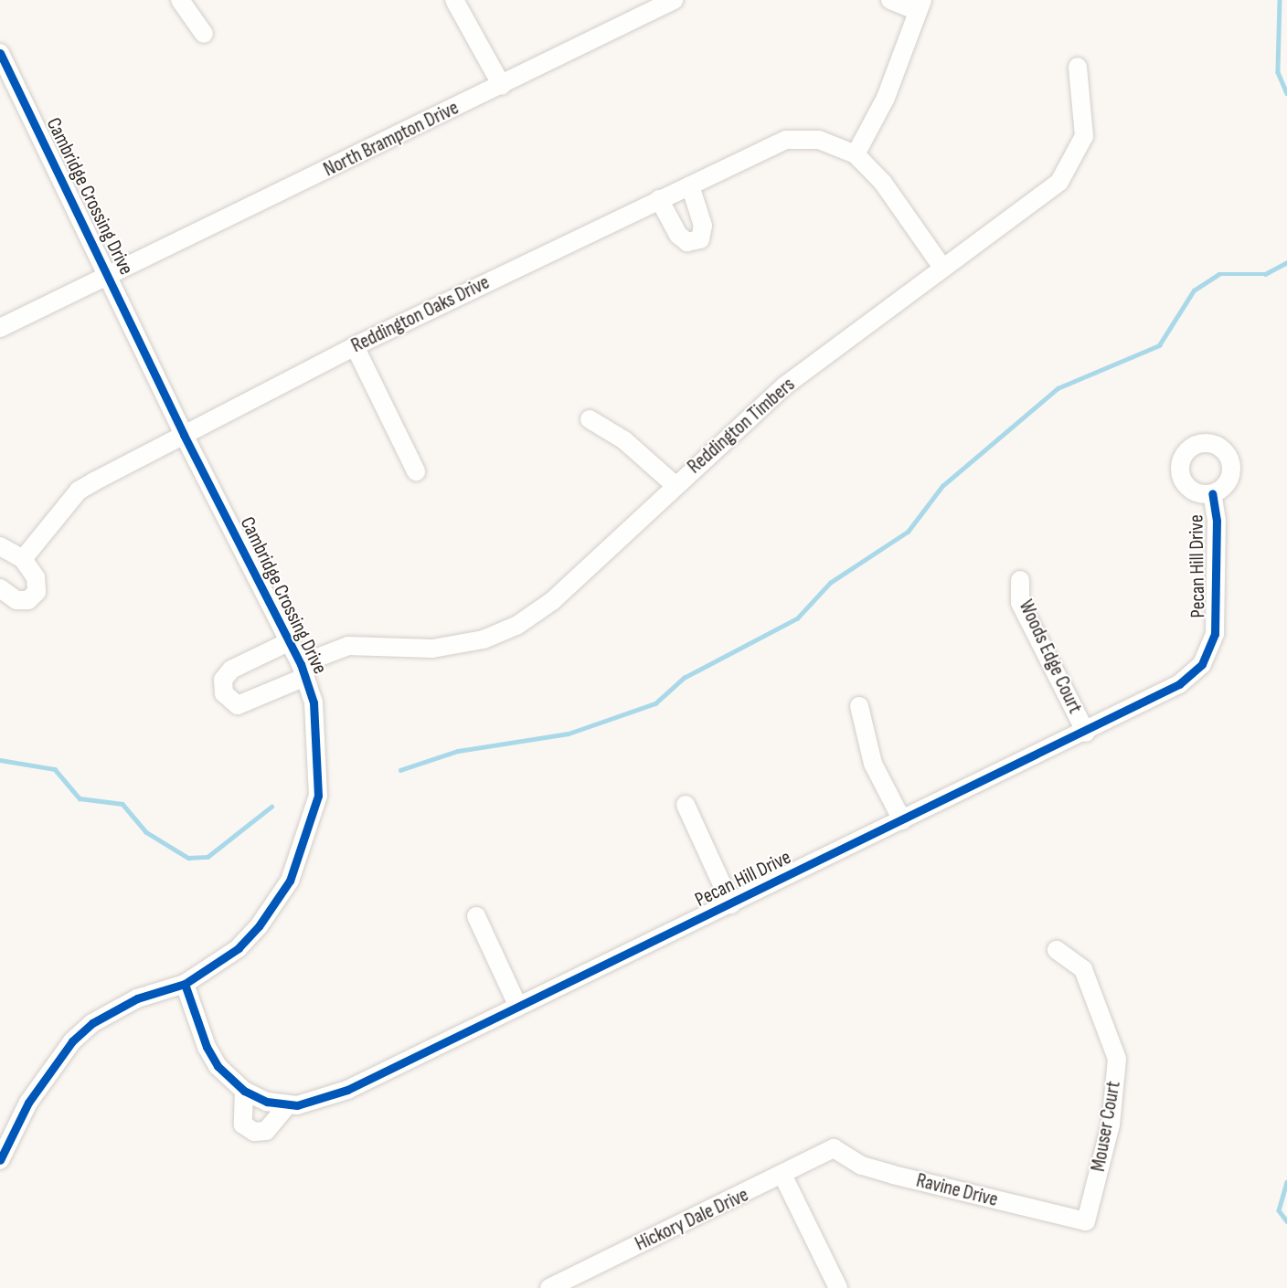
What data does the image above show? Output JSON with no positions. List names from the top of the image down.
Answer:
{
  "streets": {
    "street": [
      "North Brampton Drive",
      "Cambridge Crossing Drive",
      "Reddington Oaks Drive",
      "Reddington Timbers",
      "Pecan Hill Drive",
      "Woods Edge Court",
      "Mouser Court",
      "Ravine Drive",
      "Hickory Dale Drive"
    ]
  },
  "crossings": [
    ["North Brampton Drive", "Cambridge Crossing Drive"],
    ["Cambridge Crossing Drive", "Reddington Oaks Drive"],
    ["Cambridge Crossing Drive", "Reddington Timbers"],
    ["Reddington Oaks Drive", "Reddington Timbers"],
    ["Pecan Hill Drive", "Woods Edge Court"],
    ["Mouser Court", "Ravine Drive"],
    ["Ravine Drive", "Hickory Dale Drive"]
  ]
}
